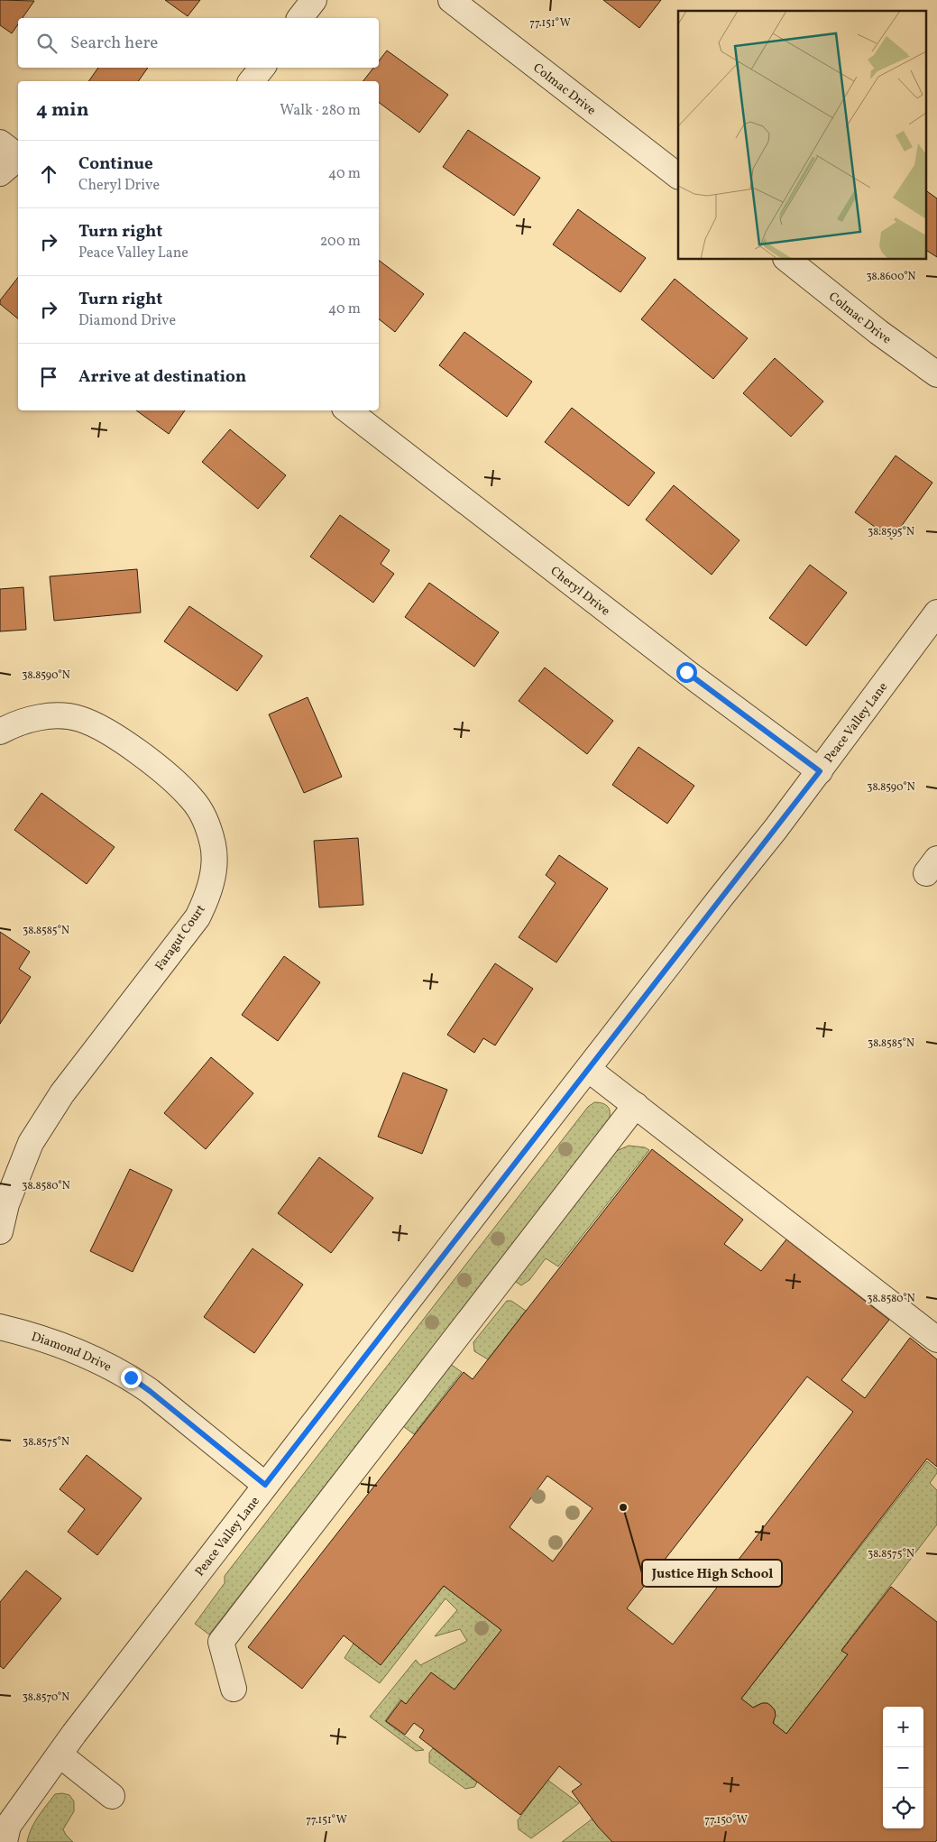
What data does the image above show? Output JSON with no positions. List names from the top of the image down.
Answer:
{
  "streets": {
    "street": [
      "Colmac Drive",
      "Cheryl Drive",
      "Peace Valley Lane",
      "Faragut Court",
      "Diamond Drive"
    ]
  },
  "crossings": [
    ["Cheryl Drive", "Peace Valley Lane"],
    ["Peace Valley Lane", "Diamond Drive"]
  ],
  "places": ["Justice High School"],
  "page": {
    "search": "Search here",
    "heading": ["4 min", "Walk · 280 m"],
    "list": [
      ["Continue", "Cheryl Drive", "40 m"],
      ["Turn right", "Peace Valley Lane", "200 m"],
      ["Turn right", "Diamond Drive", "40 m"],
      "Arrive at destination"
    ],
    "map_buttons": ["+", "−"]
  },
  "coordinates": [
    "77.151°W",
    "38.8600°N",
    "38.8595°N",
    "38.8590°N",
    "38.8585°N",
    "38.8580°N",
    "38.8575°N",
    "38.8570°N",
    "77.150°W"
  ]
}
